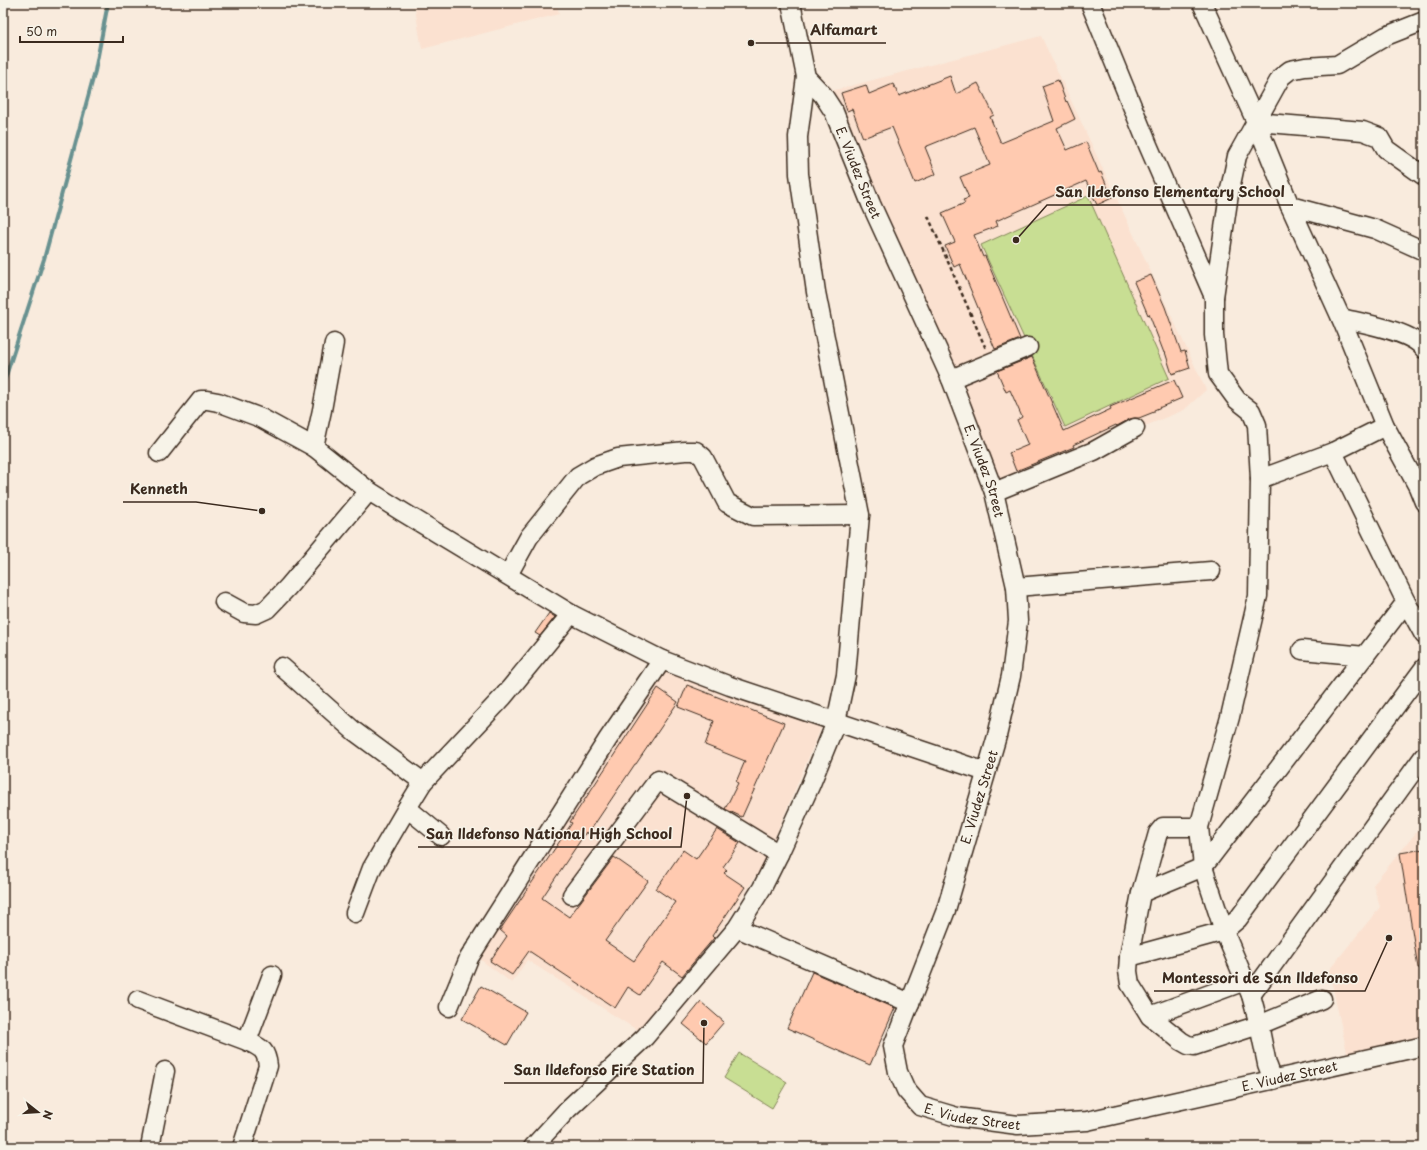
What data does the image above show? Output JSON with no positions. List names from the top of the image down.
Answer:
{
  "streets": {
    "street": ["E. Viudez Street"]
  },
  "places": [
    "Alfamart",
    "San Ildefonso Elementary School",
    "Kenneth",
    "San Ildefonso National High School",
    "Montessori de San Ildefonso",
    "San Ildefonso Fire Station"
  ],
  "scale_bar": "50 m",
  "north": "right"
}
